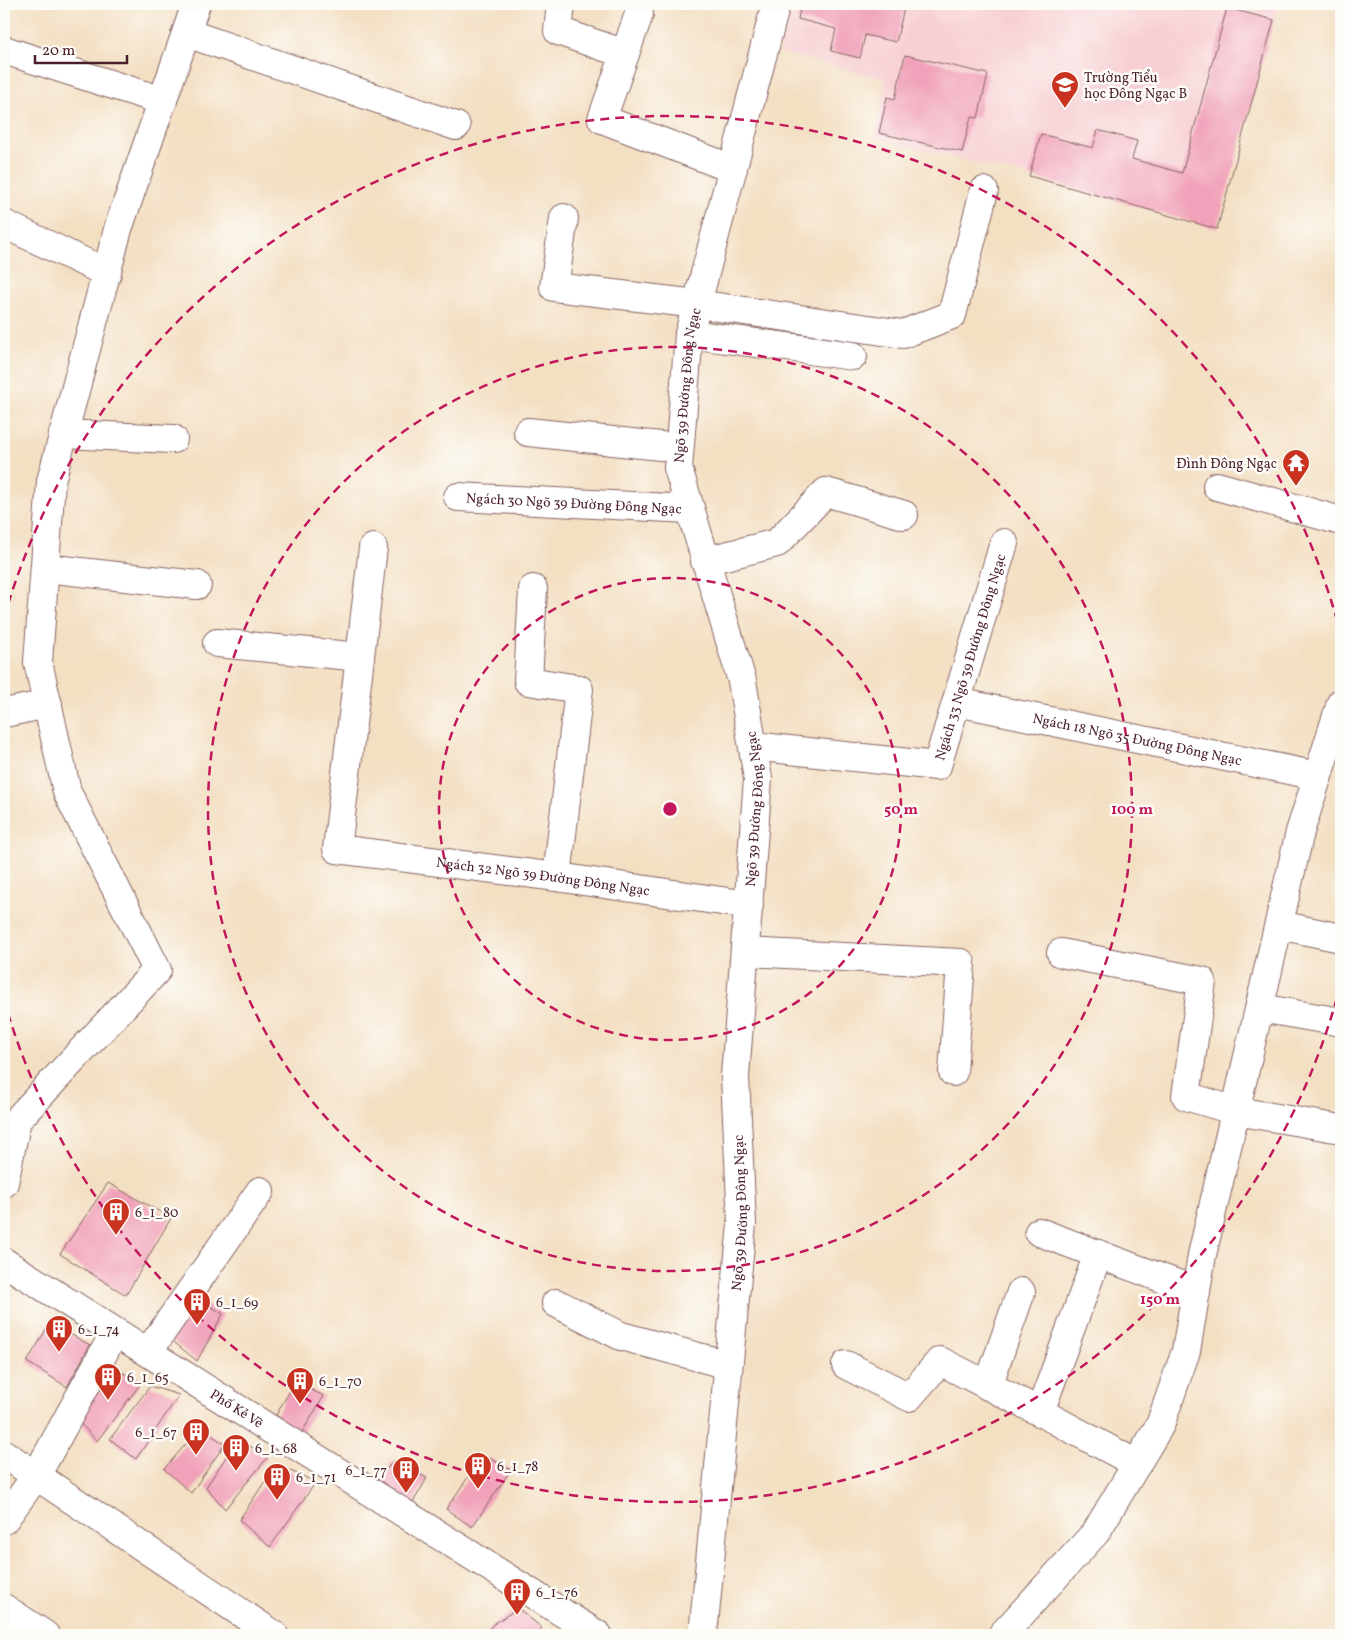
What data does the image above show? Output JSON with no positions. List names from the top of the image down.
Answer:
{
  "streets": {
    "street": [
      "Ngõ 39 Đường Đông Ngạc",
      "Ngách 30 Ngõ 39 Đường Đông Ngạc",
      "Ngách 33 Ngõ 39 Đường Đông Ngạc",
      "Ngách 18 Ngõ 35 Đường Đông Ngạc",
      "Ngách 32 Ngõ 39 Đường Đông Ngạc",
      "Phố Kẻ Vẽ"
    ]
  },
  "crossings": [
    ["Ngõ 39 Đường Đông Ngạc", "Ngách 30 Ngõ 39 Đường Đông Ngạc"],
    ["Ngõ 39 Đường Đông Ngạc", "Ngách 33 Ngõ 39 Đường Đông Ngạc"],
    ["Ngõ 39 Đường Đông Ngạc", "Ngách 32 Ngõ 39 Đường Đông Ngạc"],
    ["Ngách 33 Ngõ 39 Đường Đông Ngạc", "Ngách 18 Ngõ 35 Đường Đông Ngạc"]
  ],
  "places": {
    "school or university": ["Trường Tiểu học Đông Ngạc B"],
    "temple": ["Đình Đông Ngạc"],
    "building": [
      "6_1_80",
      "6_1_69",
      "6_1_74",
      "6_1_65",
      "6_1_70",
      "6_1_67",
      "6_1_68",
      "6_1_78",
      "6_1_77",
      "6_1_71",
      "6_1_76"
    ]
  },
  "scale_bar": "20 m",
  "rings": ["50 m", "100 m", "150 m"]
}
